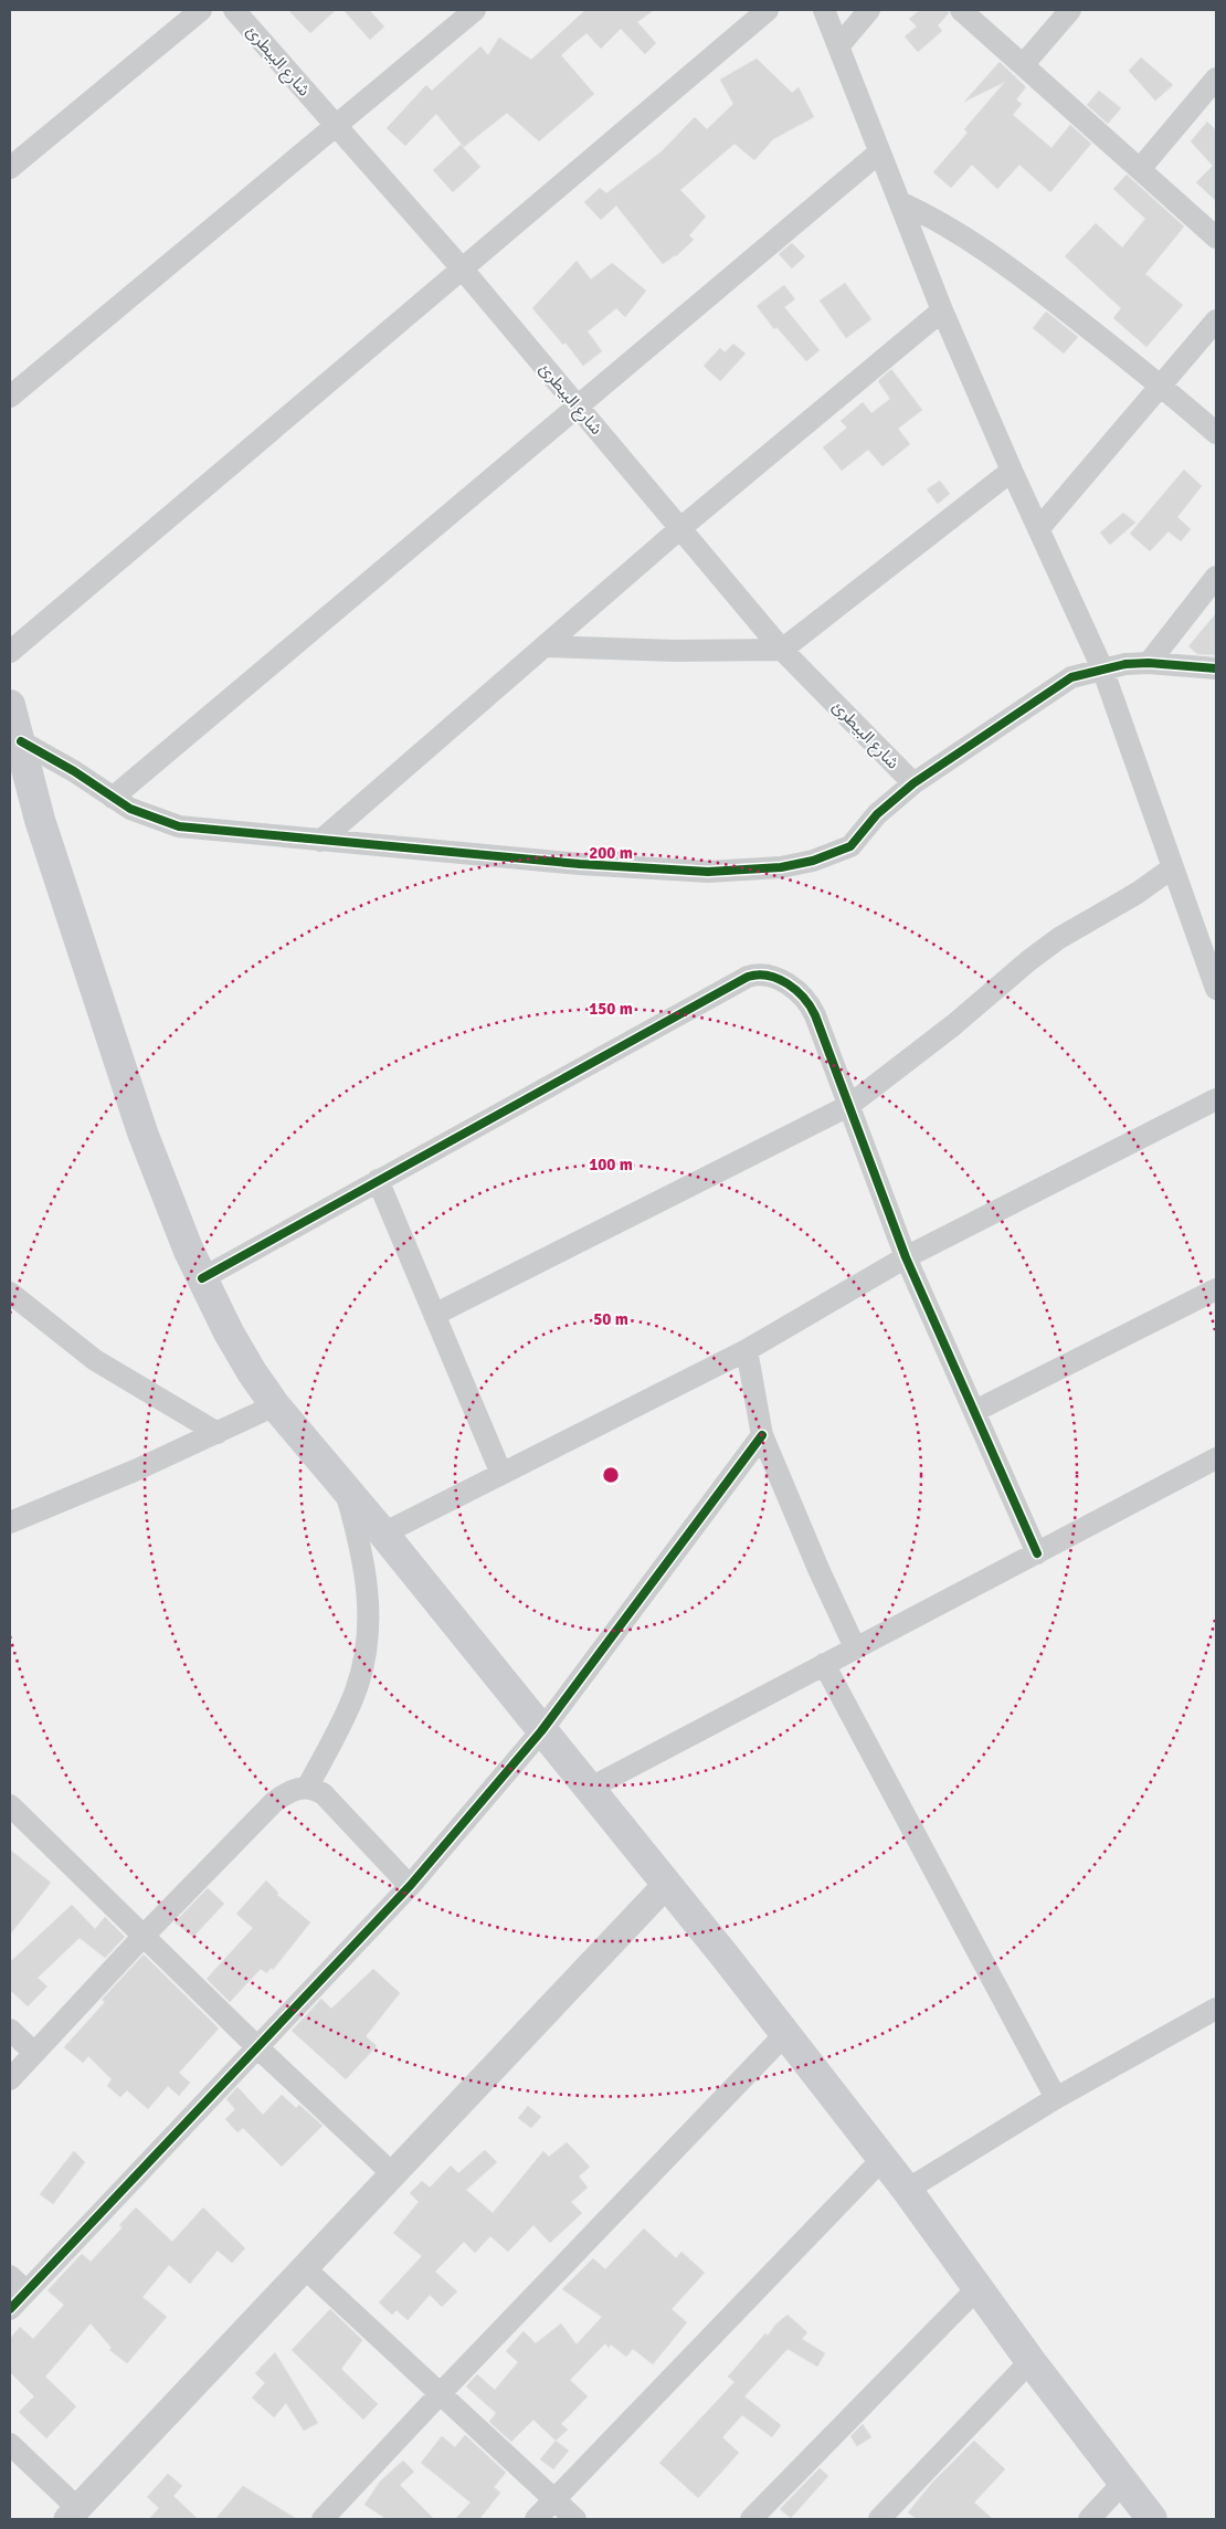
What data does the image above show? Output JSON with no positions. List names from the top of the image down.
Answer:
{
  "streets": {
    "street": ["شارع البيطرئ"]
  },
  "rings": [
    "200 m",
    "150 m",
    "100 m",
    "50 m"
  ]
}
